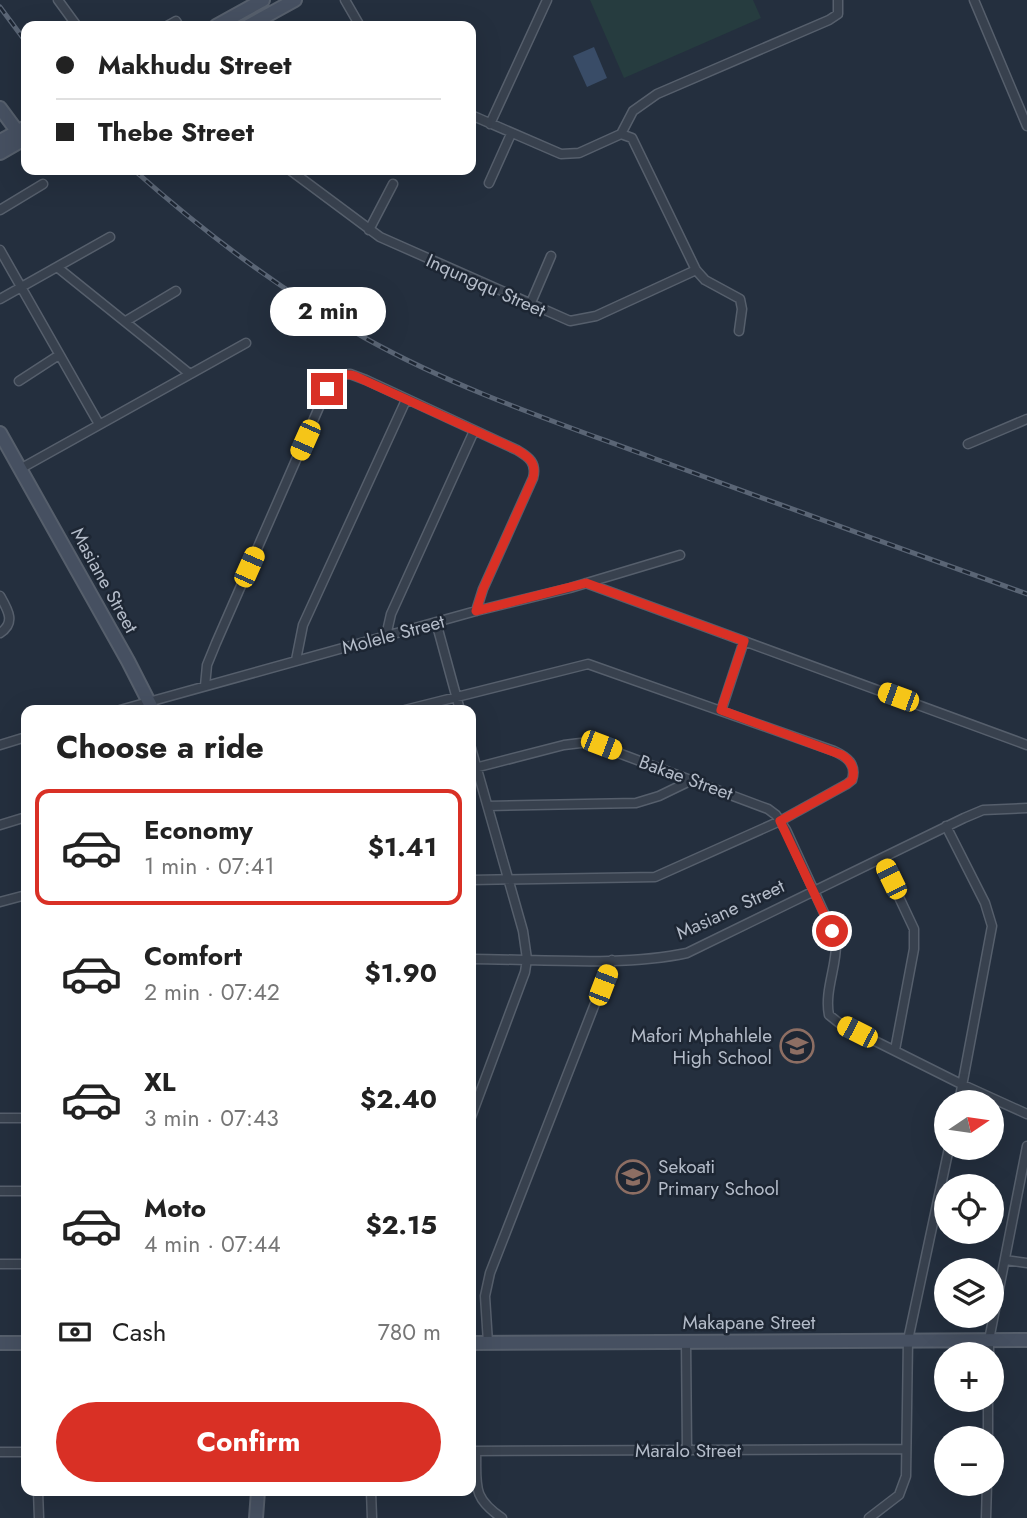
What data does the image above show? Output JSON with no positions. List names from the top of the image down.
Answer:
{
  "streets": {
    "street": [
      "Inqungqu Street",
      "Masiane Street",
      "Molele Street",
      "Bakae Street",
      "Makapane Street",
      "Maralo Street"
    ]
  },
  "crossings": [
    ["Masiane Street", "Bakae Street"]
  ],
  "places": {
    "school or university": ["Mafori Mphahlele High School", "Sekoati Primary School"]
  },
  "north": "right",
  "page": {
    "banner": ["Makhudu Street", "Thebe Street"],
    "bubble": "2 min",
    "heading": "Choose a ride",
    "list": [
      {
        "name": "Economy",
        "note": "1 min · 07:41",
        "value": "$1.41"
      },
      {
        "name": "Comfort",
        "note": "2 min · 07:42",
        "value": "$1.90"
      },
      {
        "name": "XL",
        "note": "3 min · 07:43",
        "value": "$2.40"
      },
      {
        "name": "Moto",
        "note": "4 min · 07:44",
        "value": "$2.15"
      }
    ],
    "map_buttons": ["+", "−"],
    "pay": ["Cash", "780 m"],
    "buttons": "Confirm"
  }
}
